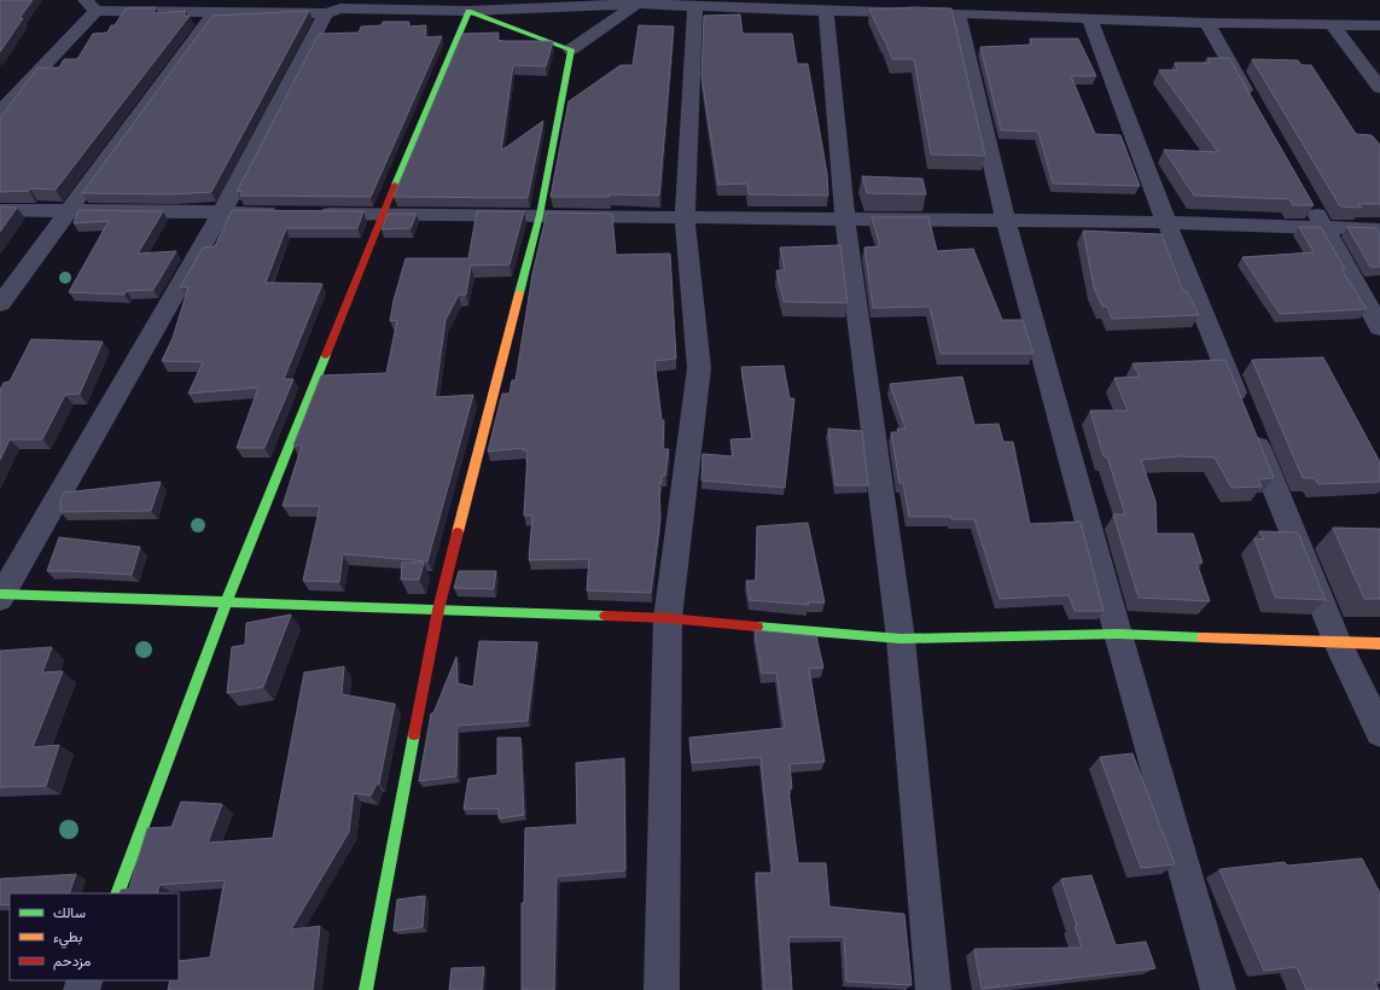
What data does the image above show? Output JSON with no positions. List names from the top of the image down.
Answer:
{
  "legend": ["سالك", "بطيء", "مزدحم"]
}
